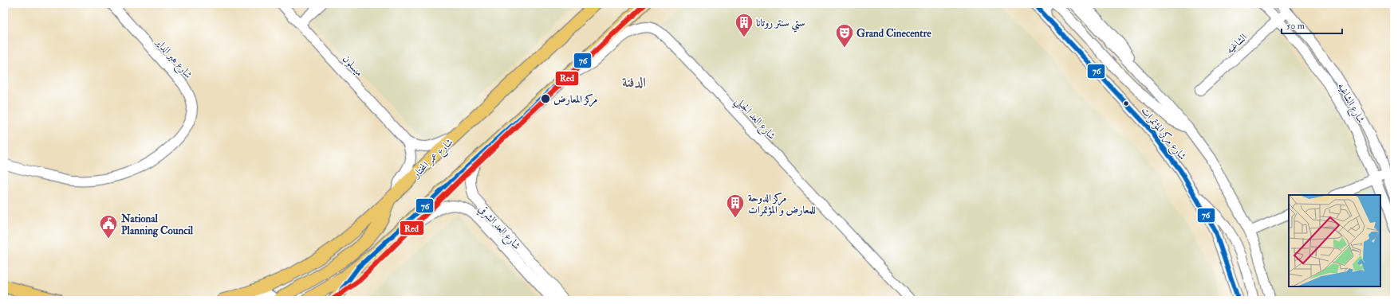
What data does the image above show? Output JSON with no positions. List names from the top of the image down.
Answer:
{
  "streets": {
    "main road": ["شارع عمر المختار"],
    "street": [
      "الشاغيه",
      "شارع هير الداير",
      "ميسلون",
      "شارع الشاغيه",
      "شارع العد الجبلي",
      "شارع مركز المؤتمرات",
      "شارع العد الشرقي"
    ]
  },
  "crossings": [
    ["الشاغيه", "شارع الشاغيه"]
  ],
  "districts": ["الدفنة"],
  "places": {
    "building": ["ستي سنتر روتانا", "مركز الدوحة للمعارض و المؤتمرات"],
    "theatre": ["Grand Cinecentre"],
    "other": ["مركز المعارض"],
    "public building": ["National Planning Council"]
  },
  "lines": ["transit line Red", "transit line 76"],
  "scale_bar": "50 m"
}
